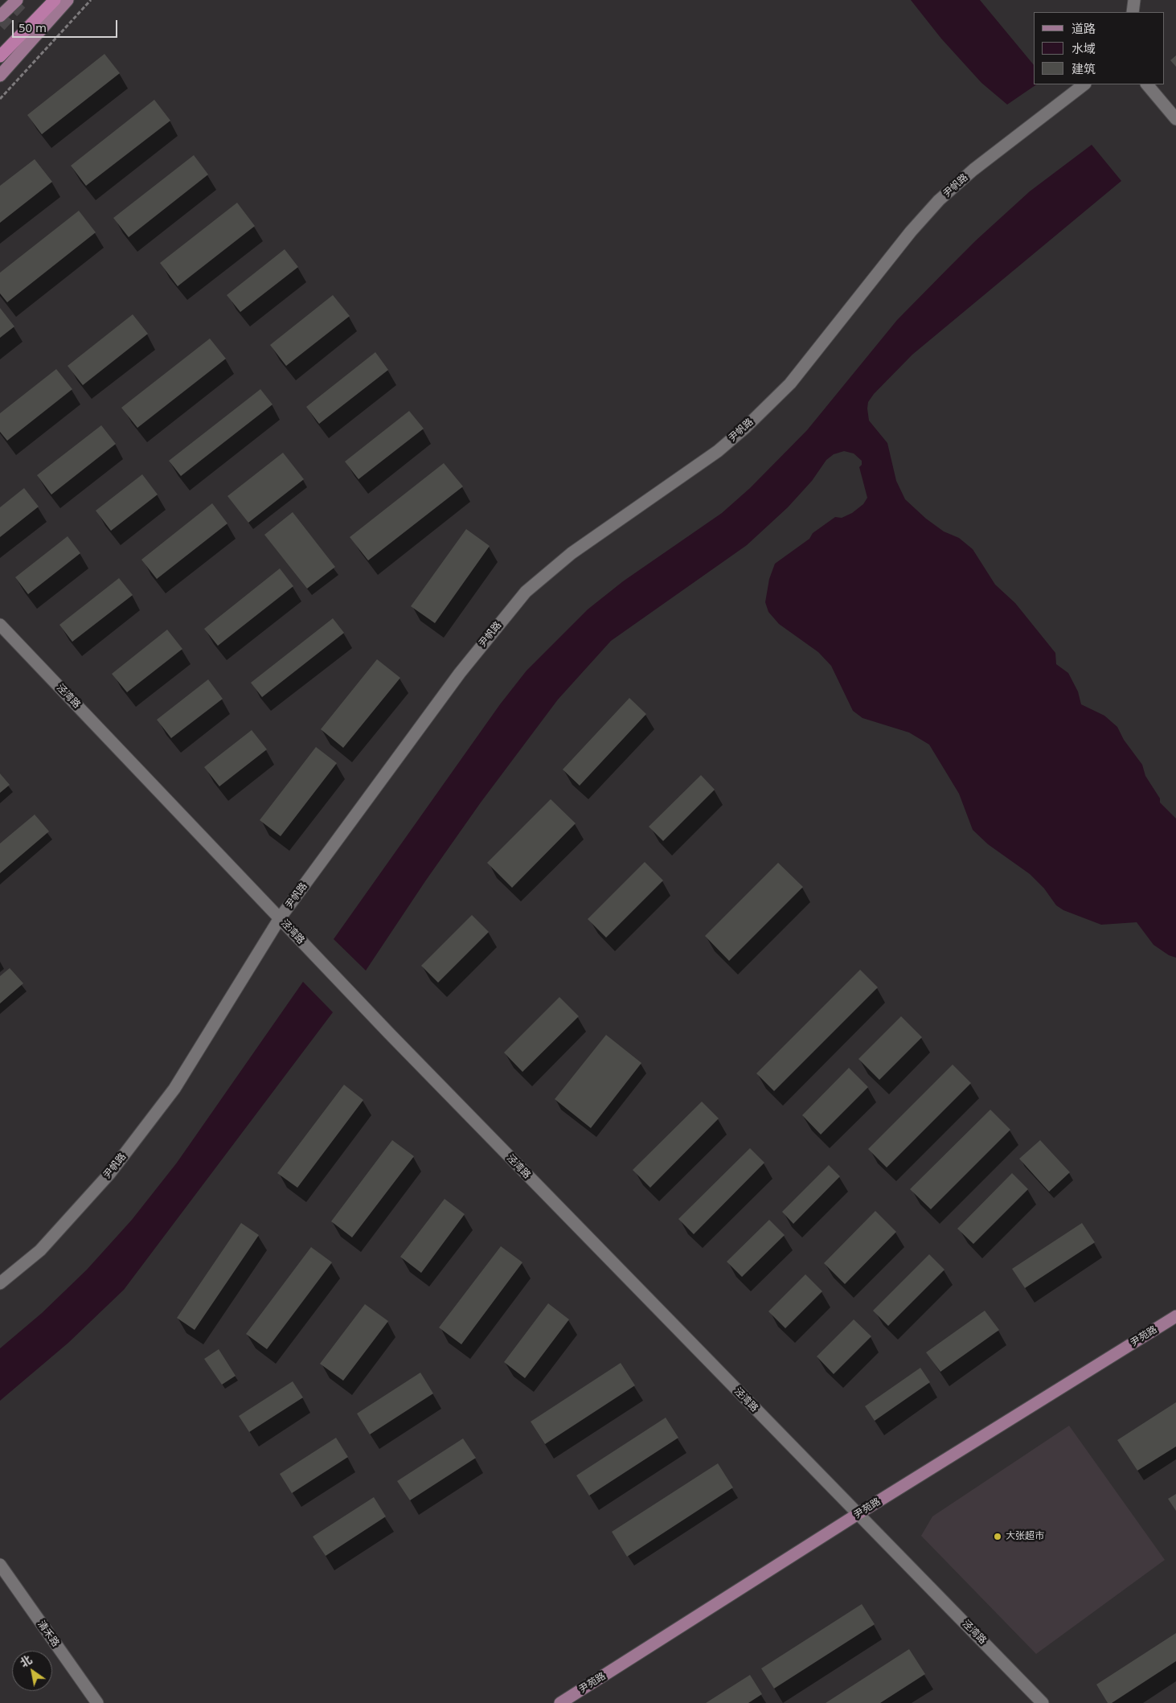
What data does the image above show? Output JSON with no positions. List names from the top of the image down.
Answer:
{
  "streets": {
    "main road": ["尹苑路"],
    "street": ["尹帆路", "泾湾路", "清禾路"]
  },
  "crossings": [
    ["尹帆路", "泾湾路"],
    ["泾湾路", "尹苑路"]
  ],
  "places": ["大张超市"],
  "legend": ["道路", "水域", "建筑"],
  "scale_bar": "50 m",
  "north": "top left"
}
